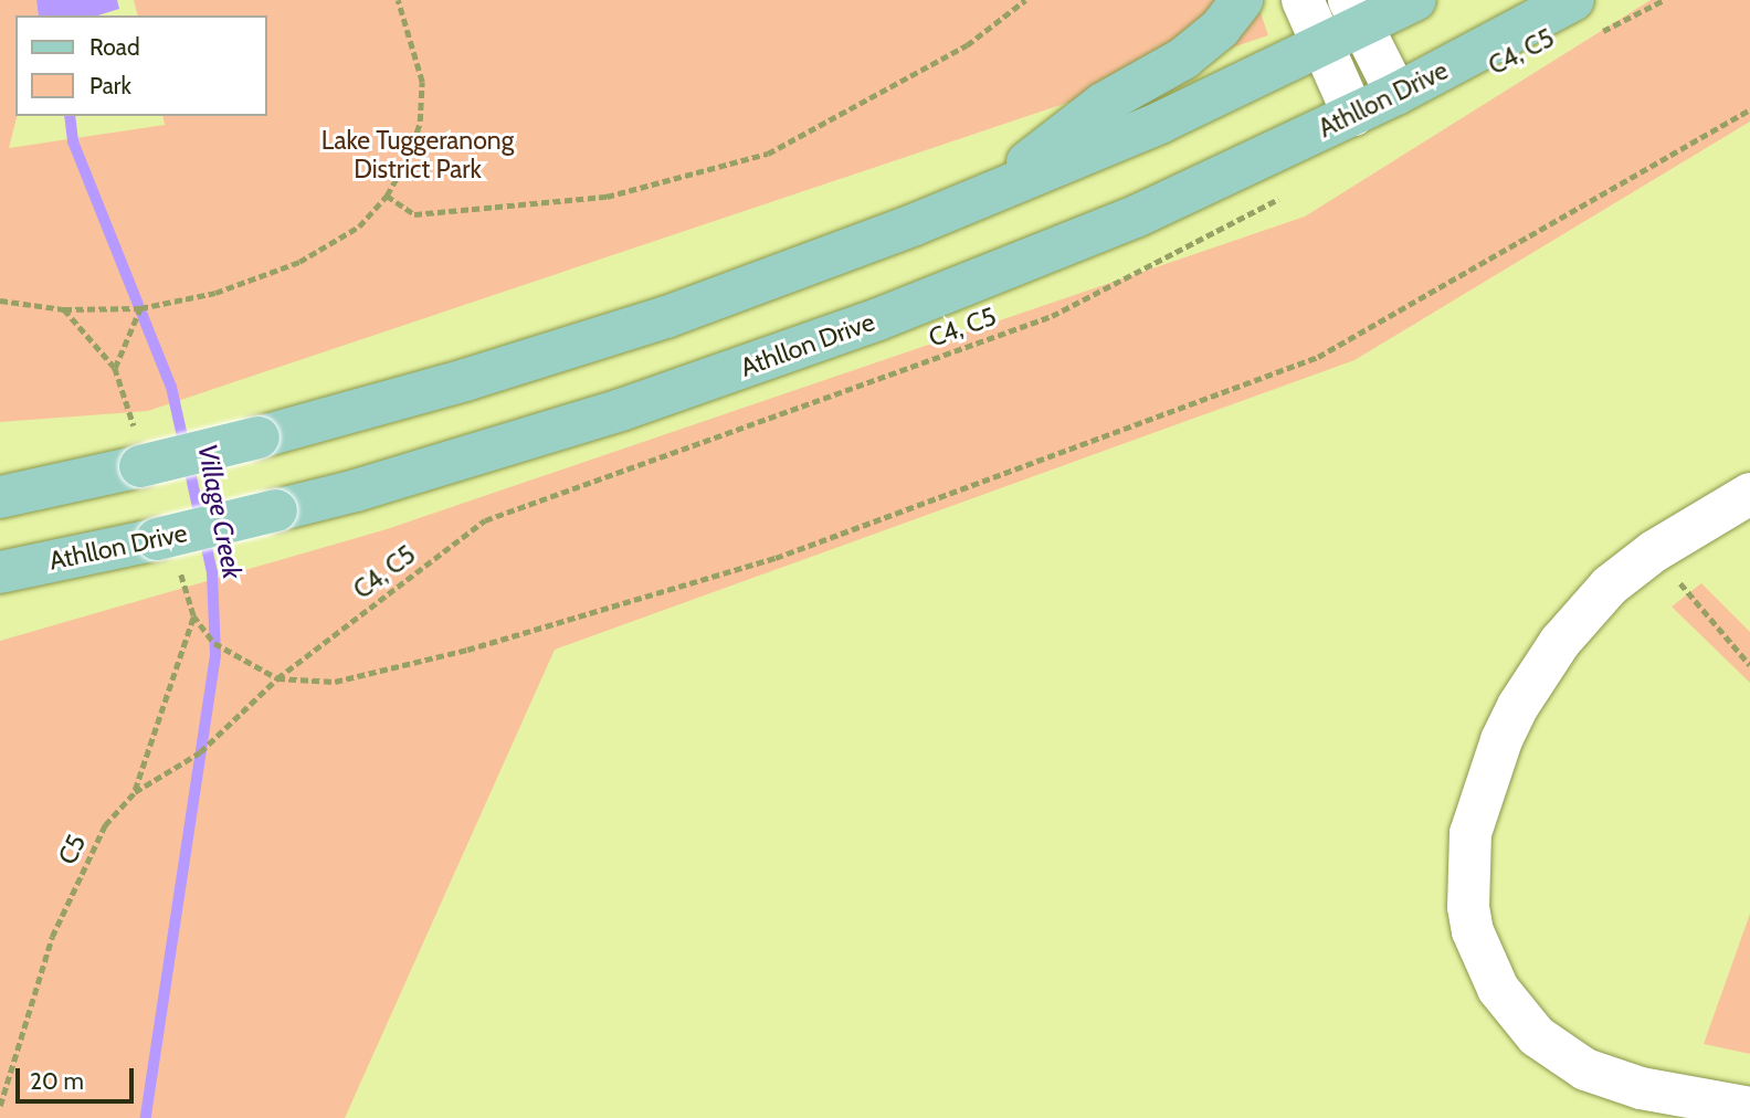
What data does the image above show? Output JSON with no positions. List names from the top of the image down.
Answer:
{
  "streets": {
    "main road": ["Athllon Drive"],
    "path": ["C4, C5", "C5"]
  },
  "crossings": [
    ["C4, C5", "C5"]
  ],
  "water": ["Village Creek"],
  "parks": ["Lake Tuggeranong District Park"],
  "legend": ["Road", "Park"],
  "scale_bar": "20 m"
}
